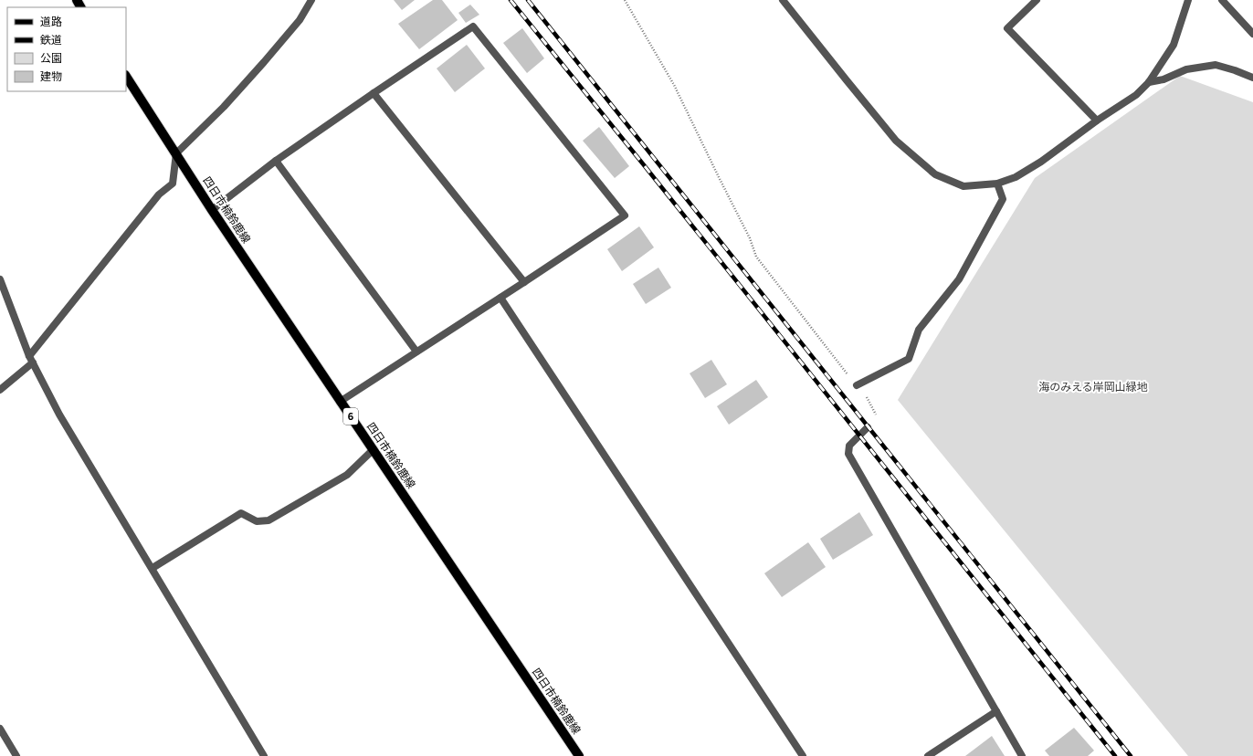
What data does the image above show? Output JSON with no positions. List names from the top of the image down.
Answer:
{
  "streets": {
    "main road": ["四日市楠鈴鹿線", "6"]
  },
  "parks": ["海のみえる岸岡山緑地"],
  "legend": [
    "道路",
    "鉄道",
    "公園",
    "建物"
  ]
}
